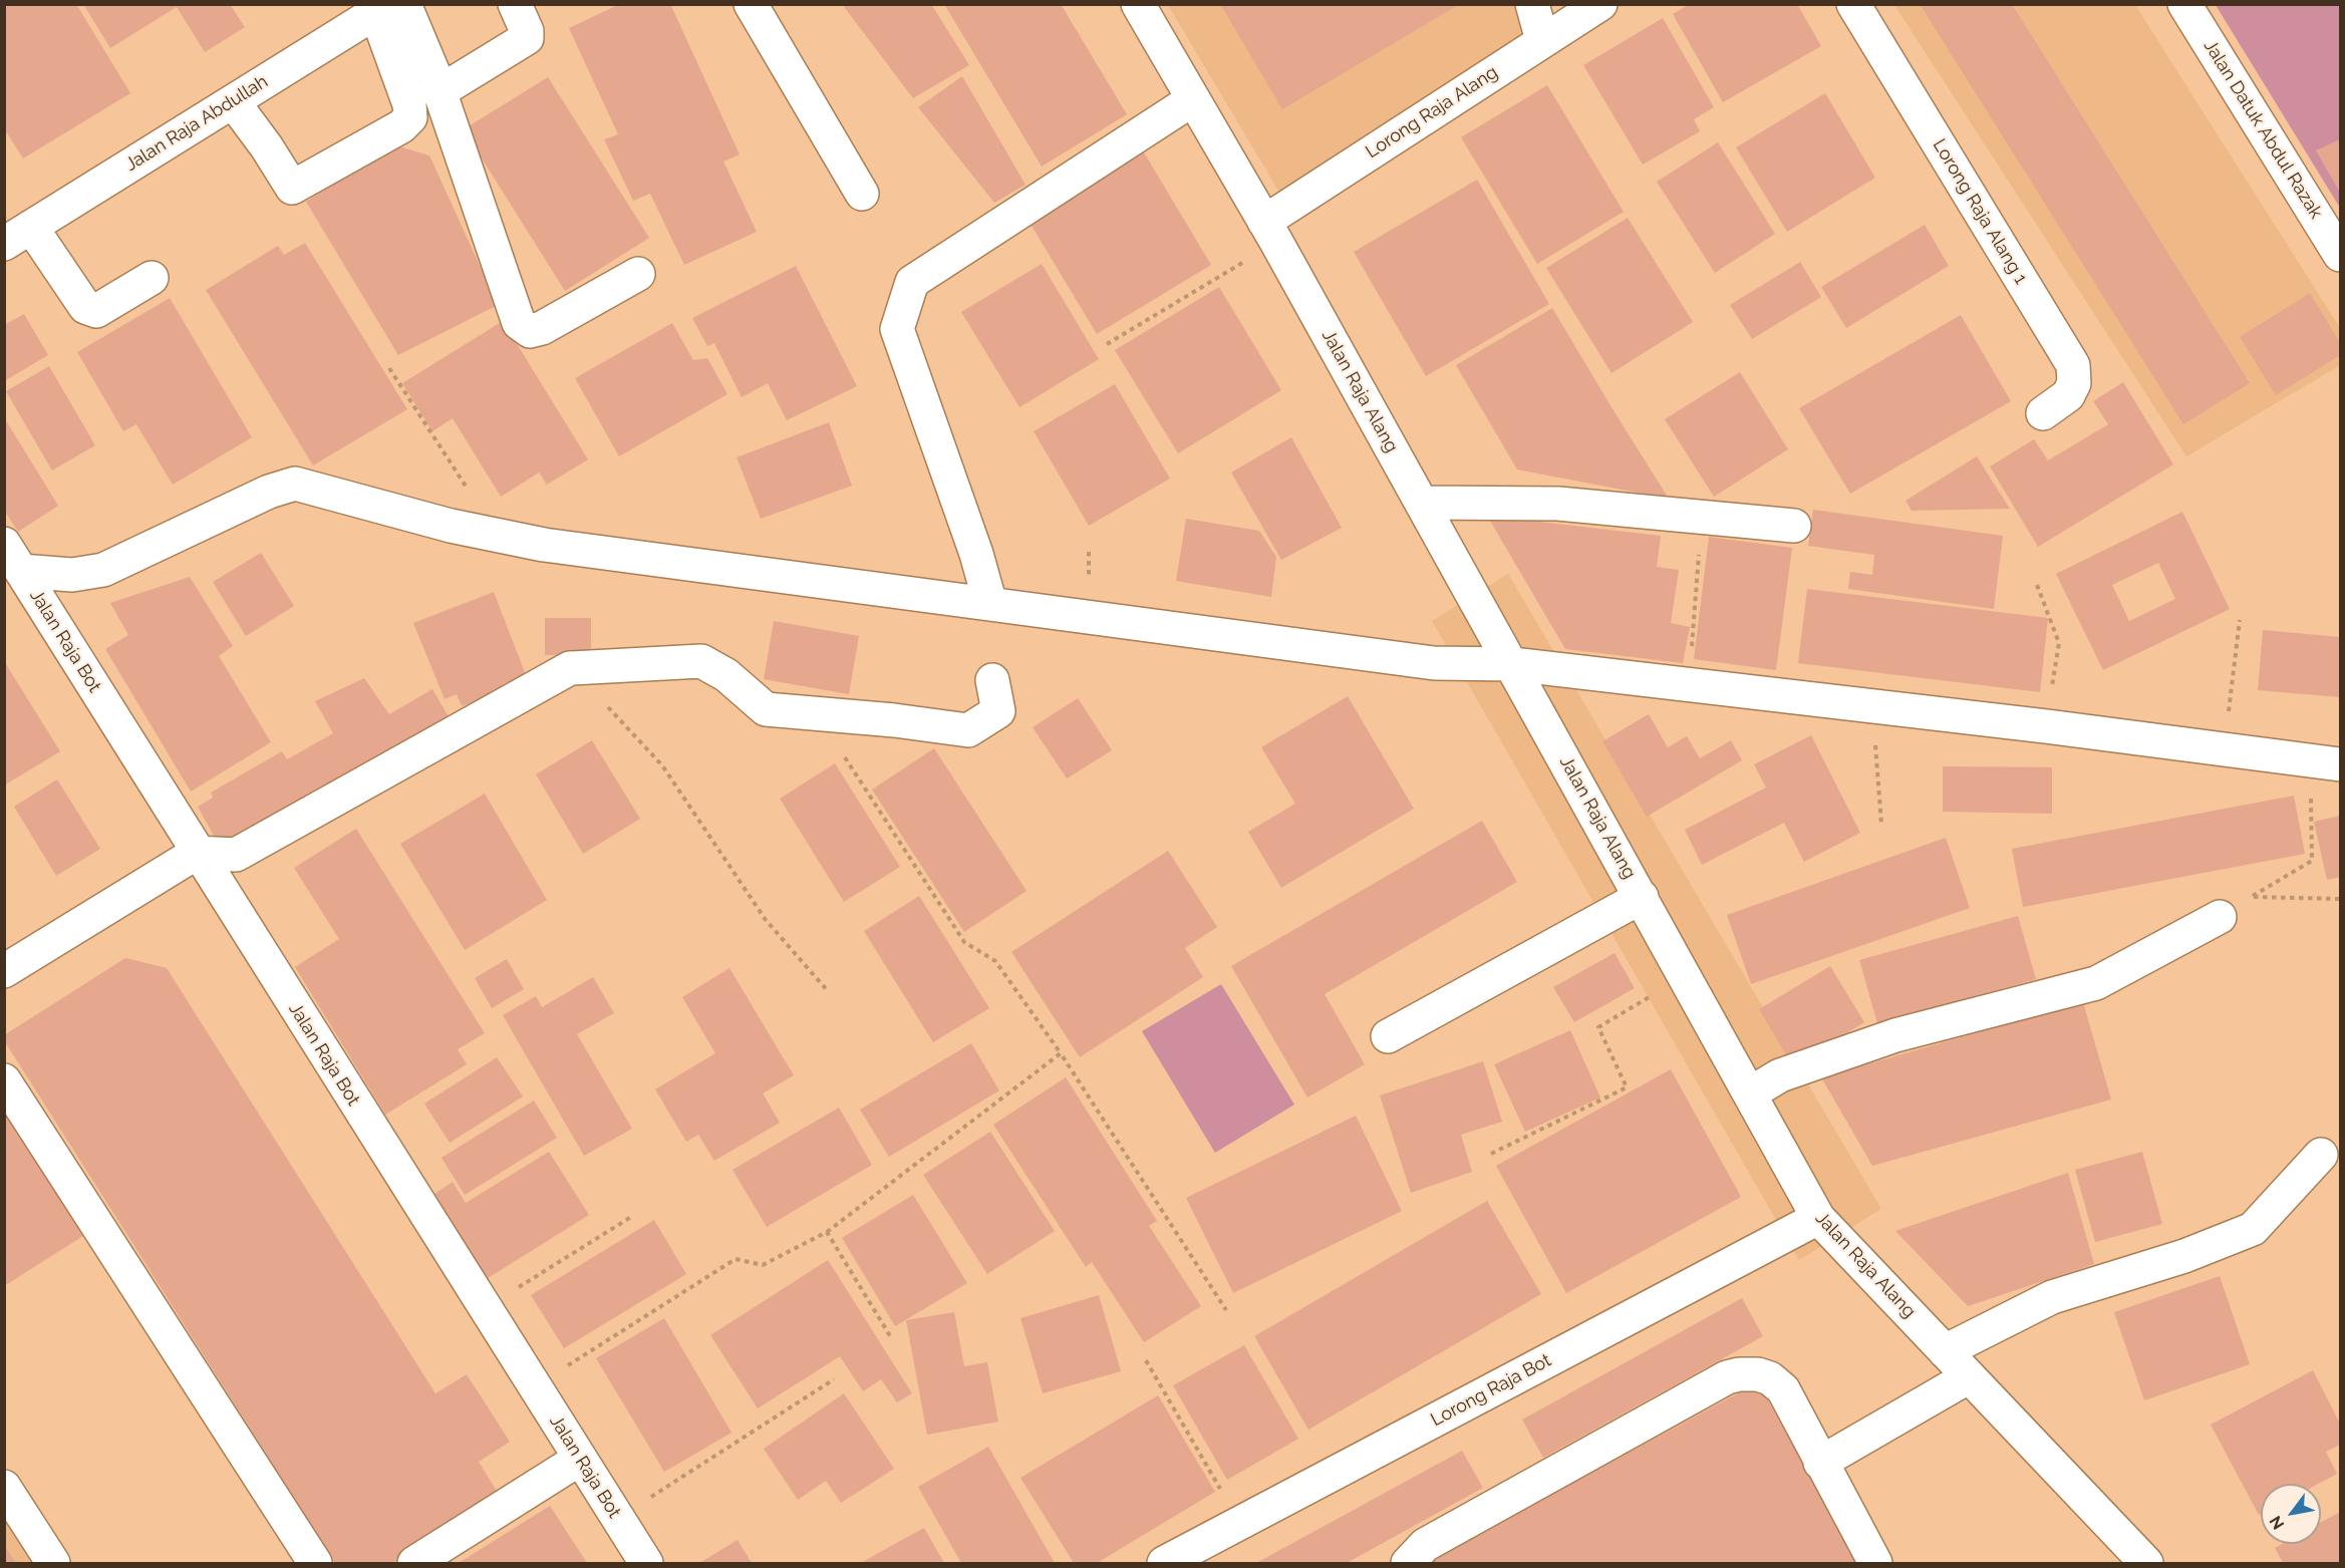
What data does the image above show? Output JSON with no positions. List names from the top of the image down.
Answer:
{
  "streets": {
    "street": [
      "Lorong Raja Alang",
      "Jalan Raja Abdullah",
      "Jalan Datuk Abdul Razak",
      "Lorong Raja Alang 1",
      "Jalan Raja Alang",
      "Jalan Raja Bot",
      "Lorong Raja Bot"
    ]
  },
  "crossings": [
    ["Lorong Raja Alang", "Jalan Raja Alang"],
    ["Jalan Raja Alang", "Lorong Raja Bot"]
  ],
  "north": "bottom left"
}
